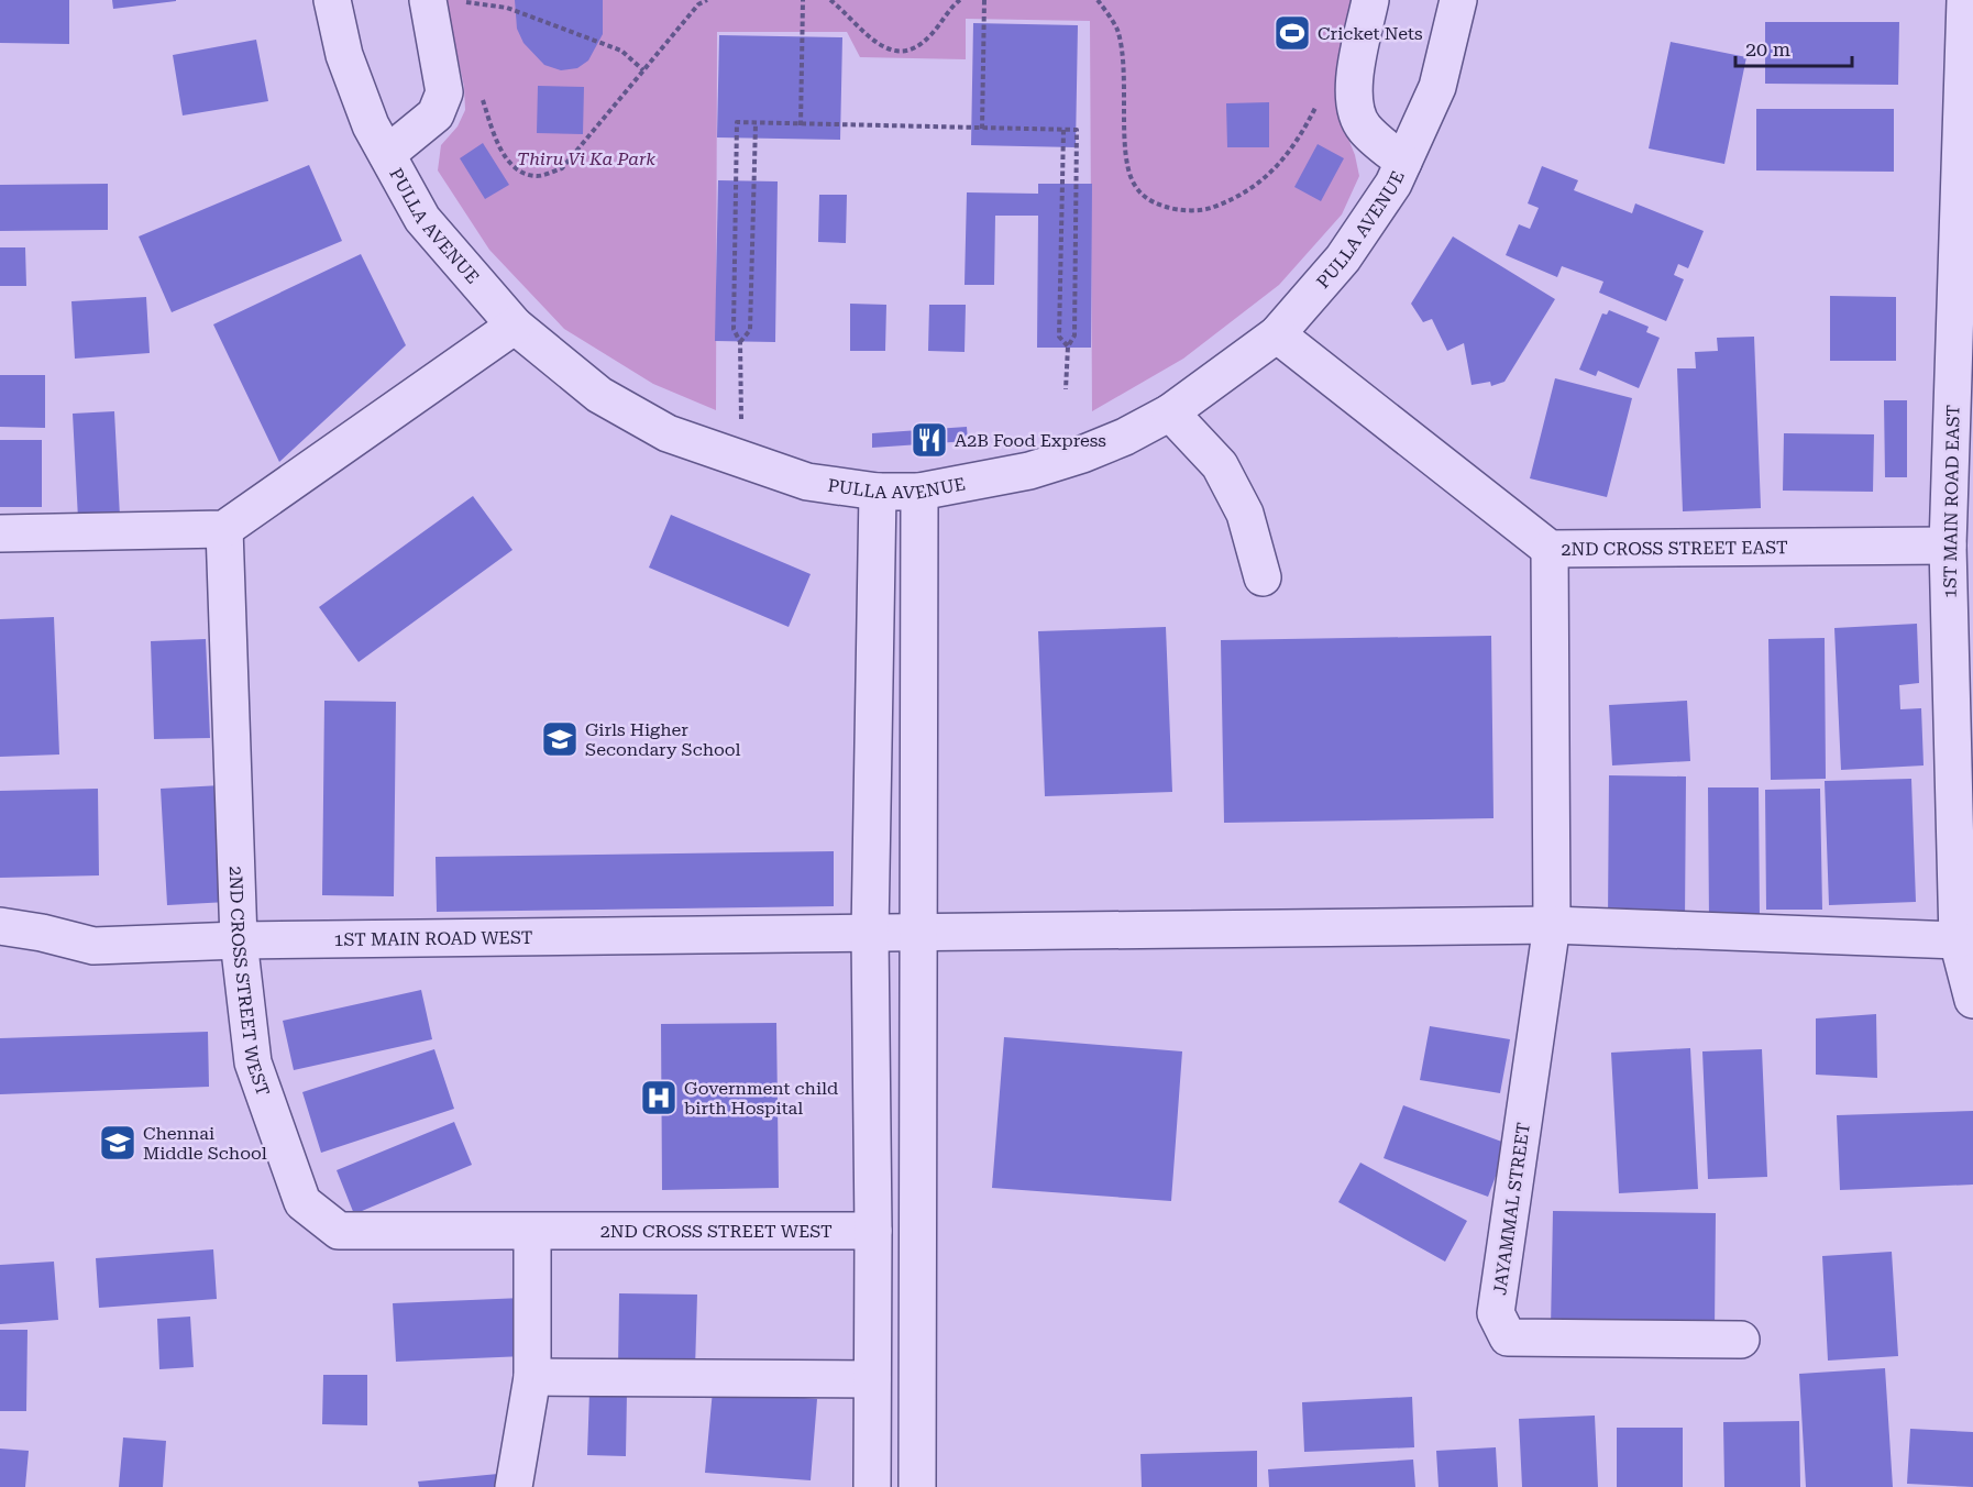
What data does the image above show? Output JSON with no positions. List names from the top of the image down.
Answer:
{
  "streets": {
    "street": [
      "PULLA AVENUE",
      "1ST MAIN ROAD EAST",
      "2ND CROSS STREET EAST",
      "1ST MAIN ROAD WEST",
      "2ND CROSS STREET WEST",
      "JAYAMMAL STREET"
    ]
  },
  "crossings": [
    ["PULLA AVENUE", "2ND CROSS STREET EAST"],
    ["1ST MAIN ROAD EAST", "2ND CROSS STREET EAST"],
    ["1ST MAIN ROAD EAST", "1ST MAIN ROAD WEST"],
    ["1ST MAIN ROAD WEST", "2ND CROSS STREET WEST"],
    ["1ST MAIN ROAD WEST", "JAYAMMAL STREET"]
  ],
  "parks": ["Thiru Vi Ka Park"],
  "places": {
    "sports": ["Cricket Nets"],
    "restaurant": ["A2B Food Express"],
    "school or university": ["Girls Higher Secondary School", "Chennai Middle School"],
    "hospital": ["Government child birth Hospital"]
  },
  "scale_bar": "20 m"
}
